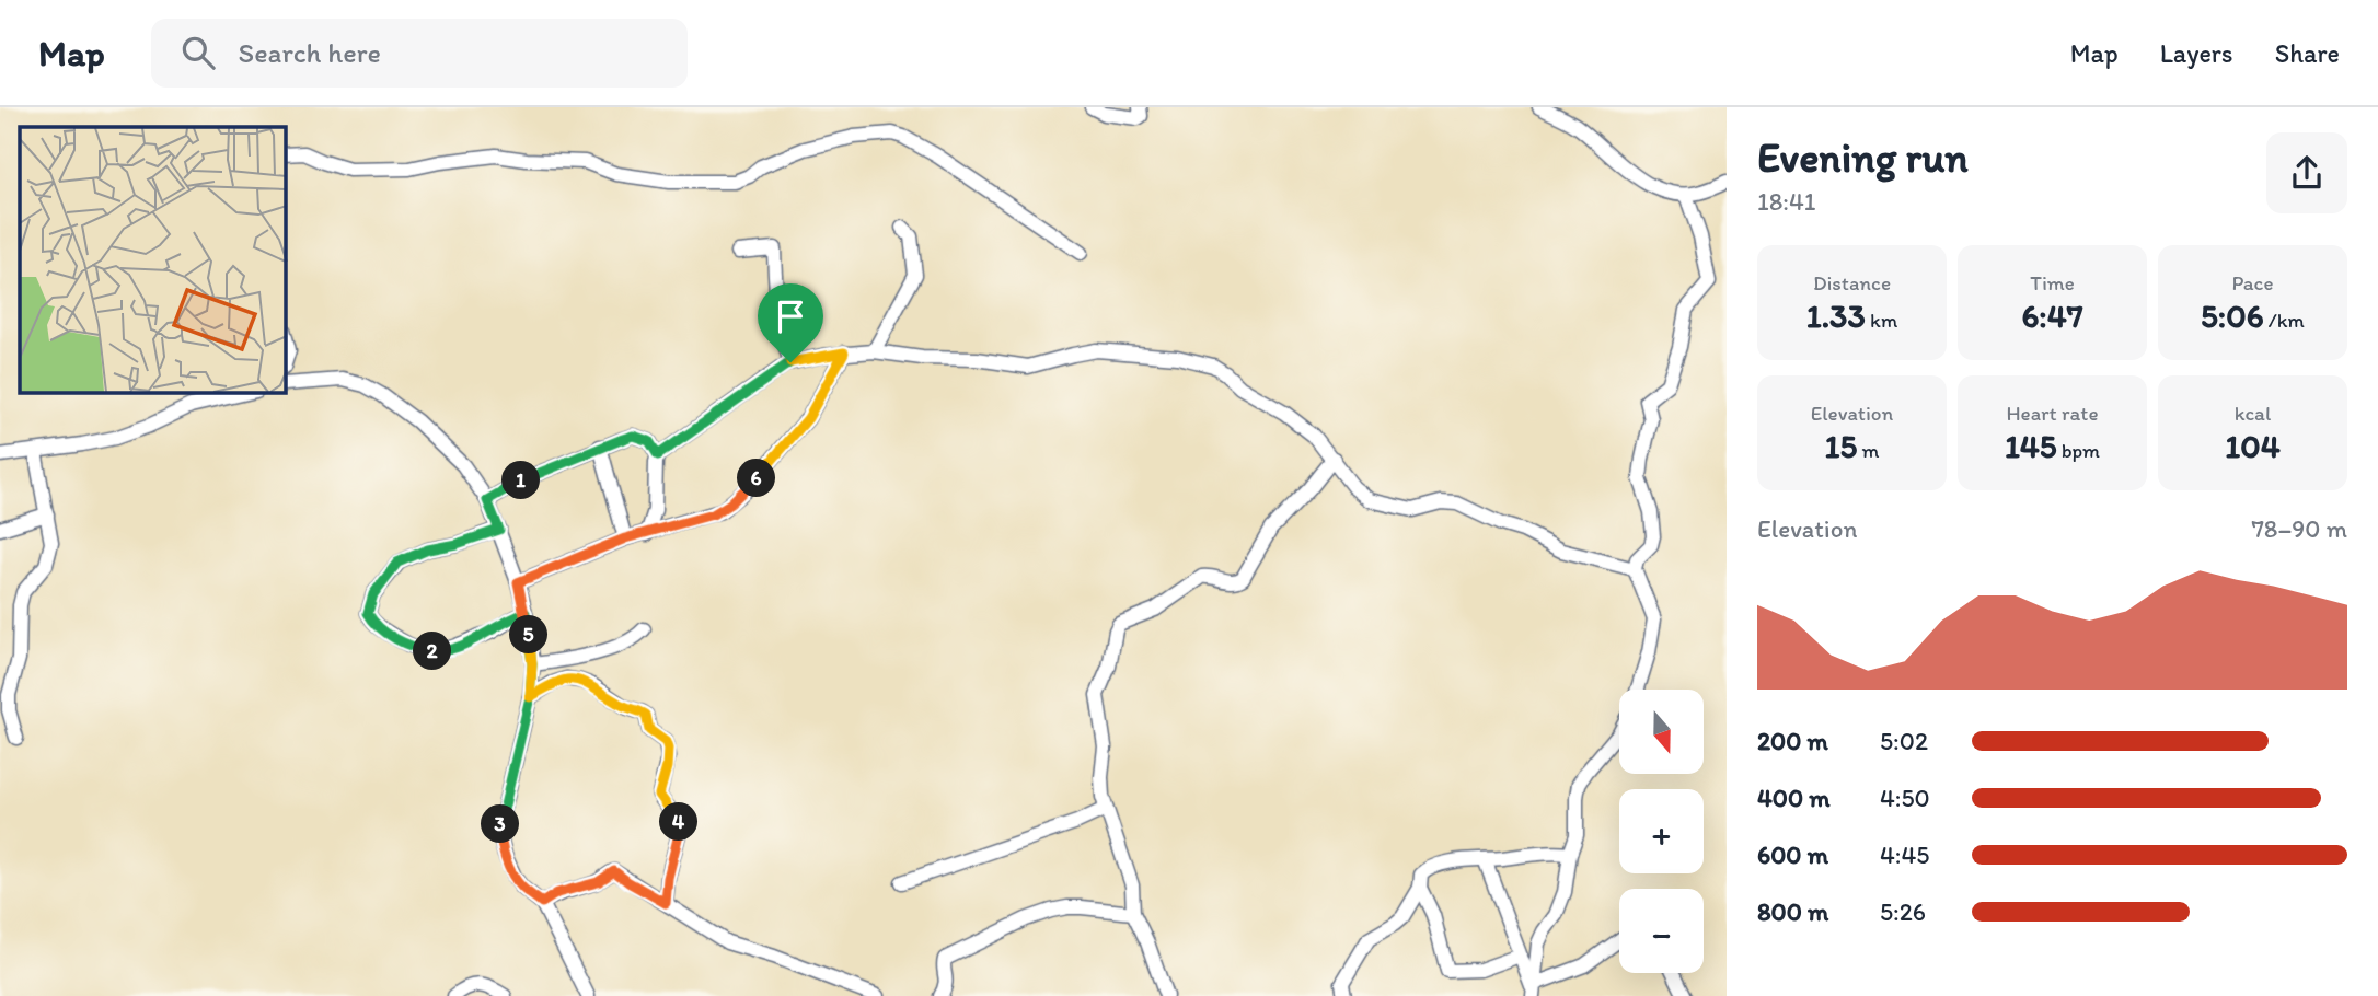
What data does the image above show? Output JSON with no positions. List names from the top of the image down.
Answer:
{
  "north": "bottom",
  "page": {
    "header": "Map",
    "search": "Search here",
    "nav": ["Map", "Layers", "Share"],
    "heading": ["Evening run", "18:41"],
    "stats": [
      ["Distance", "1.33 km"],
      ["Time", "6:47"],
      ["Pace", "5:06 /km"],
      ["Elevation", "15 m"],
      ["Heart rate", "145 bpm"],
      ["kcal", "104"]
    ],
    "pins": [
      "6",
      "1",
      "5",
      "2",
      "4",
      "3"
    ],
    "chart": ["Elevation", "78–90 m"],
    "map_buttons": ["+", "−"],
    "list": [
      {
        "name": "200 m",
        "note": "5:02"
      },
      {
        "name": "400 m",
        "note": "4:50"
      },
      {
        "name": "600 m",
        "note": "4:45"
      },
      {
        "name": "800 m",
        "note": "5:26"
      }
    ]
  }
}
